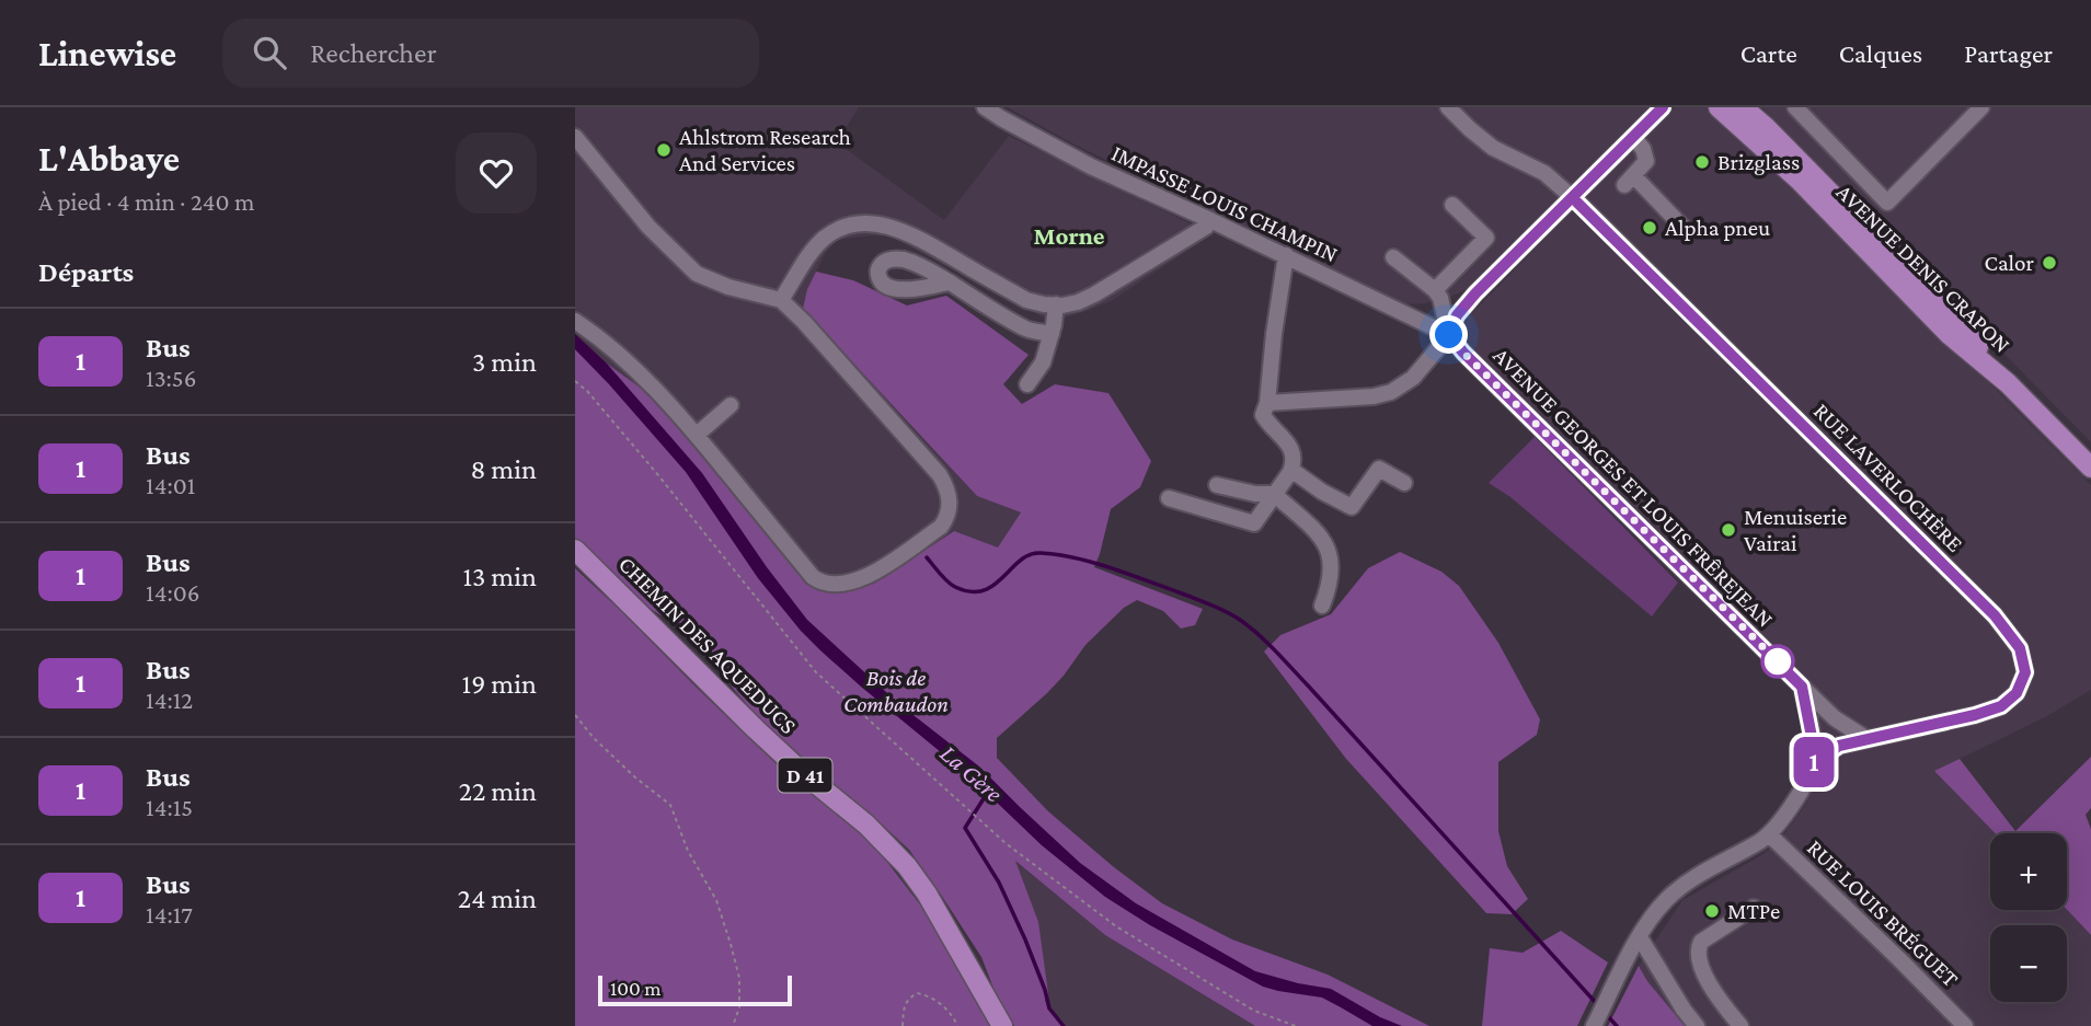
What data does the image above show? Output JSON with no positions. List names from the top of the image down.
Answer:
{
  "streets": {
    "main road": ["AVENUE DENIS CRAPON", "CHEMIN DES AQUEDUCS", "D 41"],
    "street": [
      "IMPASSE LOUIS CHAMPIN",
      "RUE LAVERLOCHÈRE",
      "AVENUE GEORGES ET LOUIS FRÊREJEAN",
      "RUE LOUIS BRÉGUET"
    ]
  },
  "crossings": [
    ["IMPASSE LOUIS CHAMPIN", "AVENUE GEORGES ET LOUIS FRÊREJEAN"]
  ],
  "districts": ["Morne"],
  "water": ["La Gère"],
  "parks": ["Bois de Combaudon"],
  "places": [
    "Ahlstrom Research And Services",
    "Brizglass",
    "Alpha pneu",
    "Calor",
    "Menuiserie Vairai",
    "MTPe"
  ],
  "lines": ["bus line 1"],
  "scale_bar": "100 m",
  "page": {
    "header": "Linewise",
    "search": "Rechercher",
    "nav": ["Carte", "Calques", "Partager"],
    "heading": [
      ["L'Abbaye", "À pied · 4 min · 240 m"],
      "Départs"
    ],
    "on_map": "1",
    "list": [
      {
        "mark": "1",
        "name": "Bus",
        "note": "13:56",
        "value": "3 min"
      },
      {
        "mark": "1",
        "name": "Bus",
        "note": "14:01",
        "value": "8 min"
      },
      {
        "mark": "1",
        "name": "Bus",
        "note": "14:06",
        "value": "13 min"
      },
      {
        "mark": "1",
        "name": "Bus",
        "note": "14:12",
        "value": "19 min"
      },
      {
        "mark": "1",
        "name": "Bus",
        "note": "14:15",
        "value": "22 min"
      },
      {
        "mark": "1",
        "name": "Bus",
        "note": "14:17",
        "value": "24 min"
      }
    ],
    "map_buttons": ["+", "−"],
    "scale": "100 m"
  }
}
